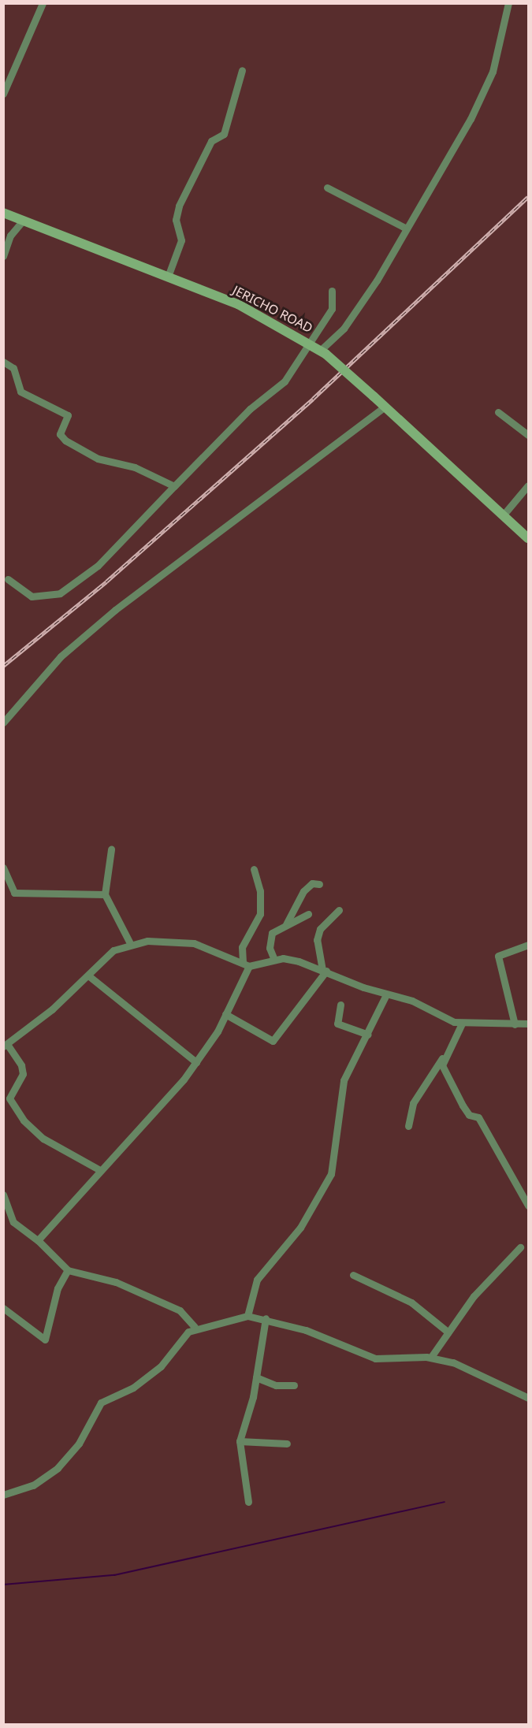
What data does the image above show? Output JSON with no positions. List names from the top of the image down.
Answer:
{
  "streets": {
    "street": ["JERICHO ROAD"]
  }
}
